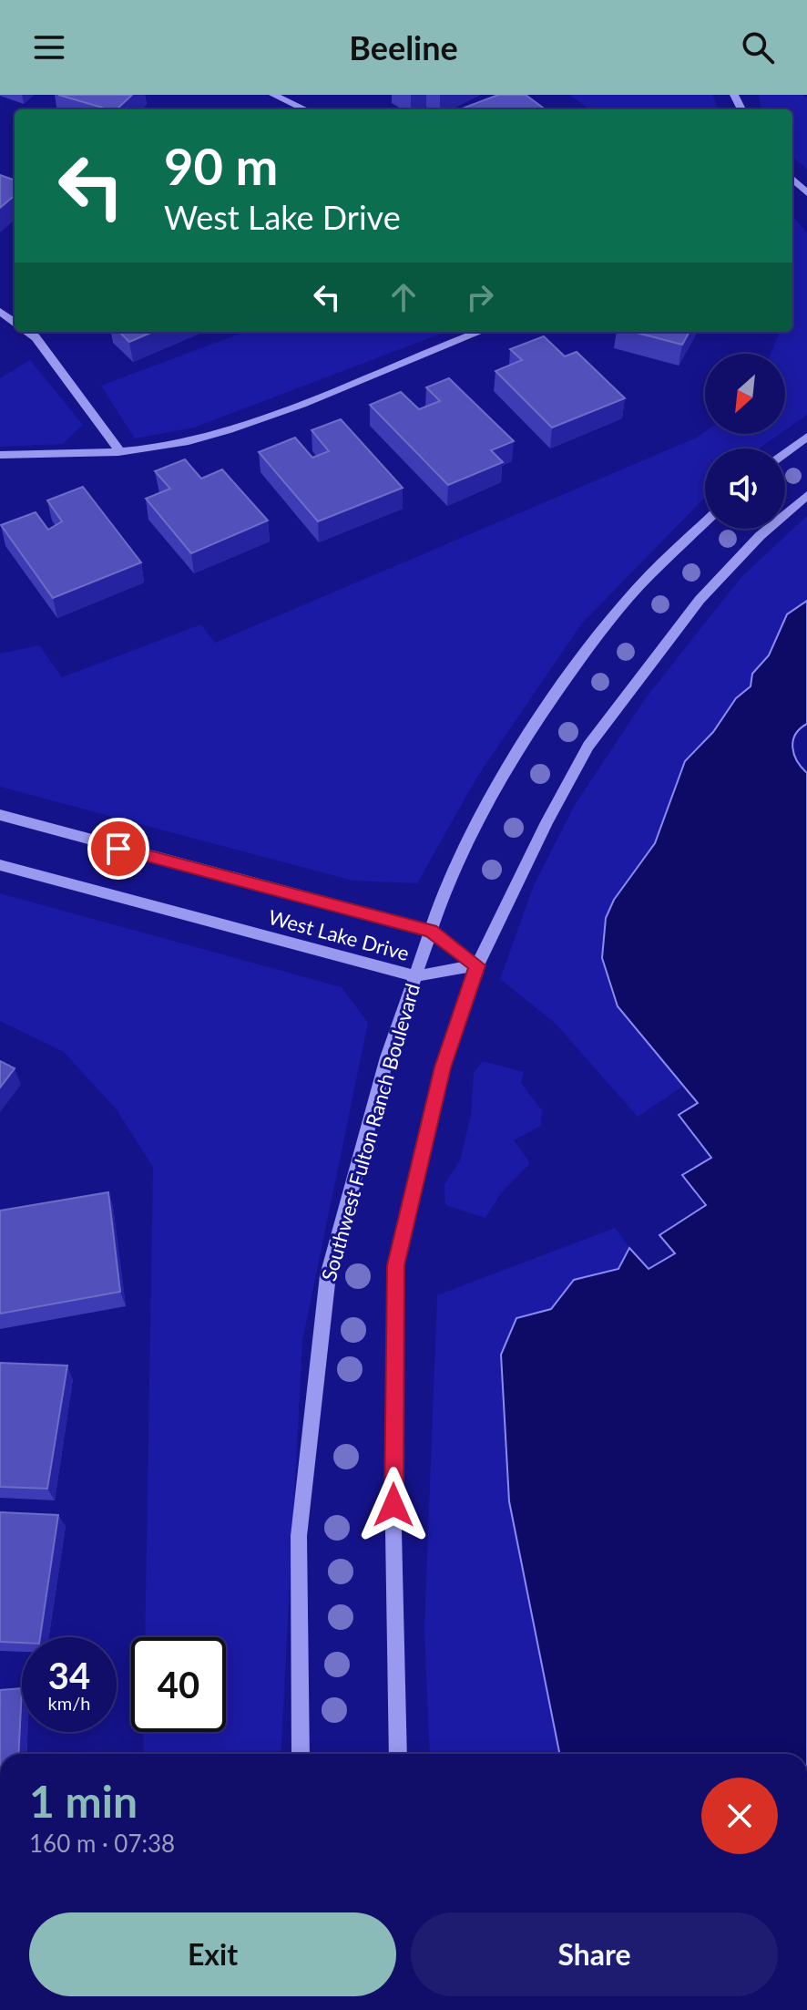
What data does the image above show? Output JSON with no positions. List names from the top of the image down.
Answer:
{
  "streets": {
    "street": ["West Lake Drive", "Southwest Fulton Ranch Boulevard"]
  },
  "crossings": [
    ["West Lake Drive", "Southwest Fulton Ranch Boulevard"]
  ],
  "north": "bottom left",
  "page": {
    "header": "Beeline",
    "turn": ["90 m", "West Lake Drive"],
    "speed": "34 km/h",
    "limit": "40",
    "heading": ["1 min", "160 m · 07:38"],
    "buttons": ["Exit", "Share"]
  }
}
